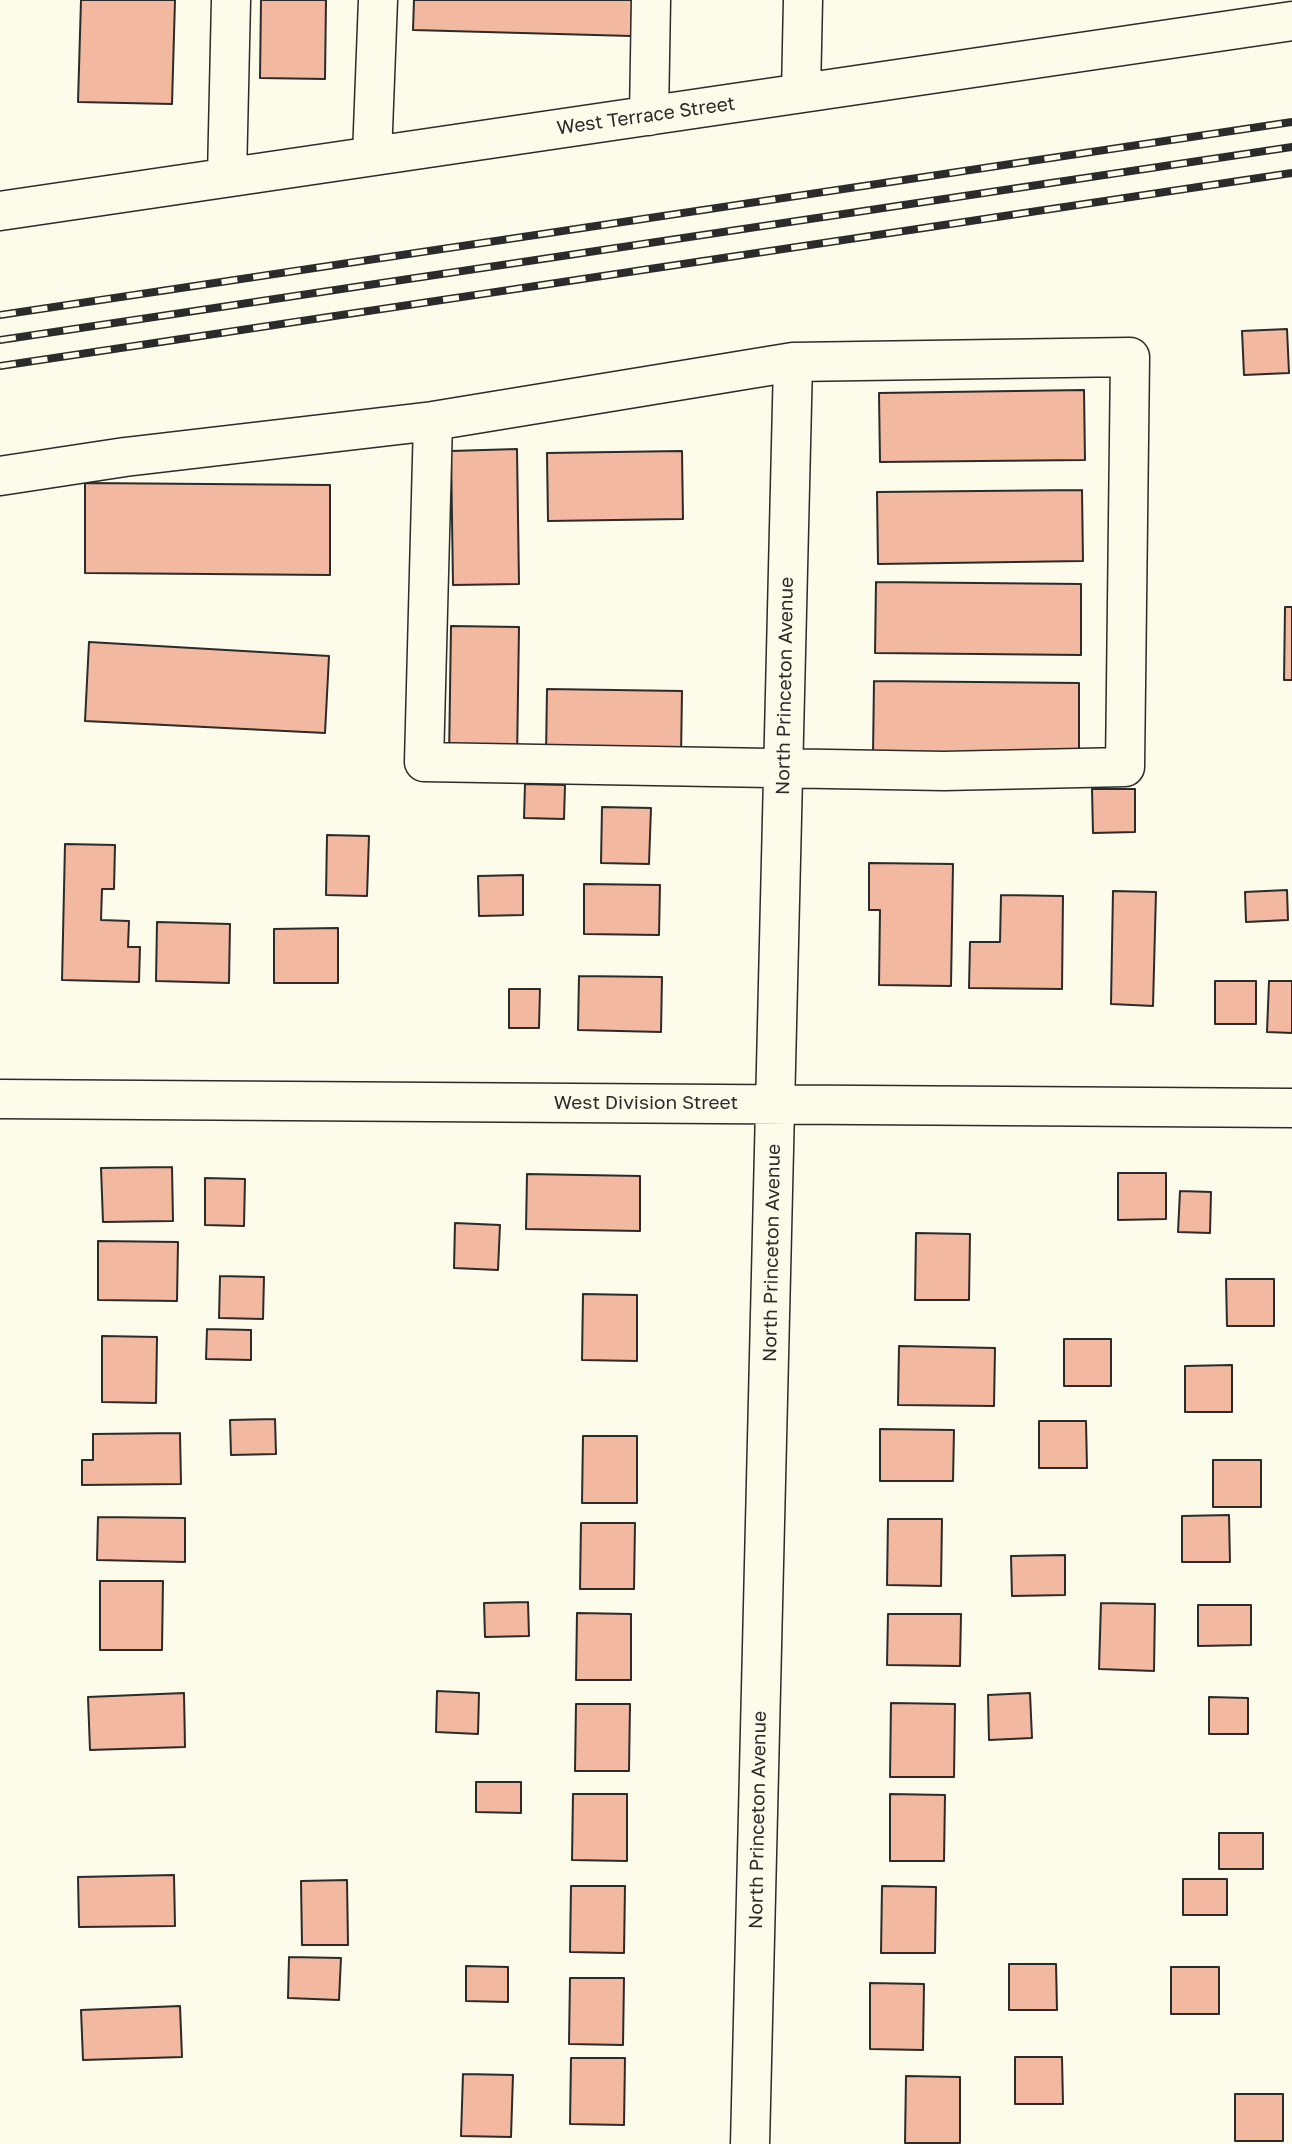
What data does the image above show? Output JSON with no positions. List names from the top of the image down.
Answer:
{
  "streets": {
    "street": ["West Terrace Street", "North Princeton Avenue", "West Division Street"]
  },
  "crossings": [
    ["North Princeton Avenue", "West Division Street"]
  ]
}
